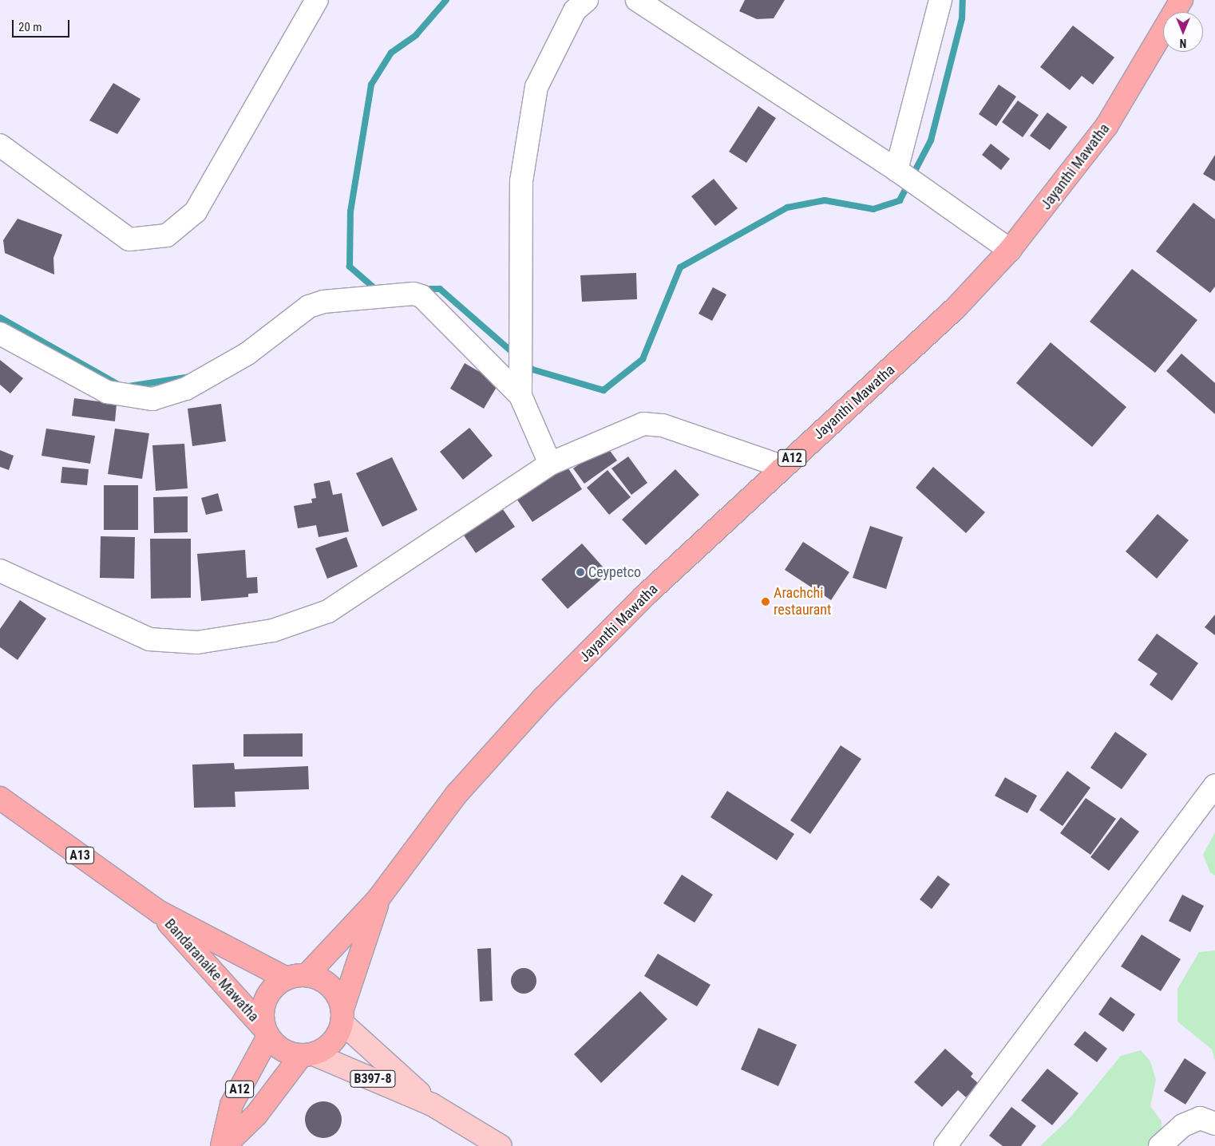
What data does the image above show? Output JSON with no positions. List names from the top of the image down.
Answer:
{
  "streets": {
    "highway": [
      "Jayanthi Mawatha",
      "A12",
      "A13",
      "Bandaranaike Mawatha"
    ],
    "main road": ["B397-8"]
  },
  "crossings": [
    ["Jayanthi Mawatha", "A12"],
    ["Jayanthi Mawatha", "Bandaranaike Mawatha"],
    ["Jayanthi Mawatha", "B397-8"],
    ["A12", "Bandaranaike Mawatha"],
    ["A12", "B397-8"],
    ["Bandaranaike Mawatha", "B397-8"]
  ],
  "places": ["Ceypetco", "Arachchi restaurant"],
  "scale_bar": "20 m",
  "north": "bottom"
}
